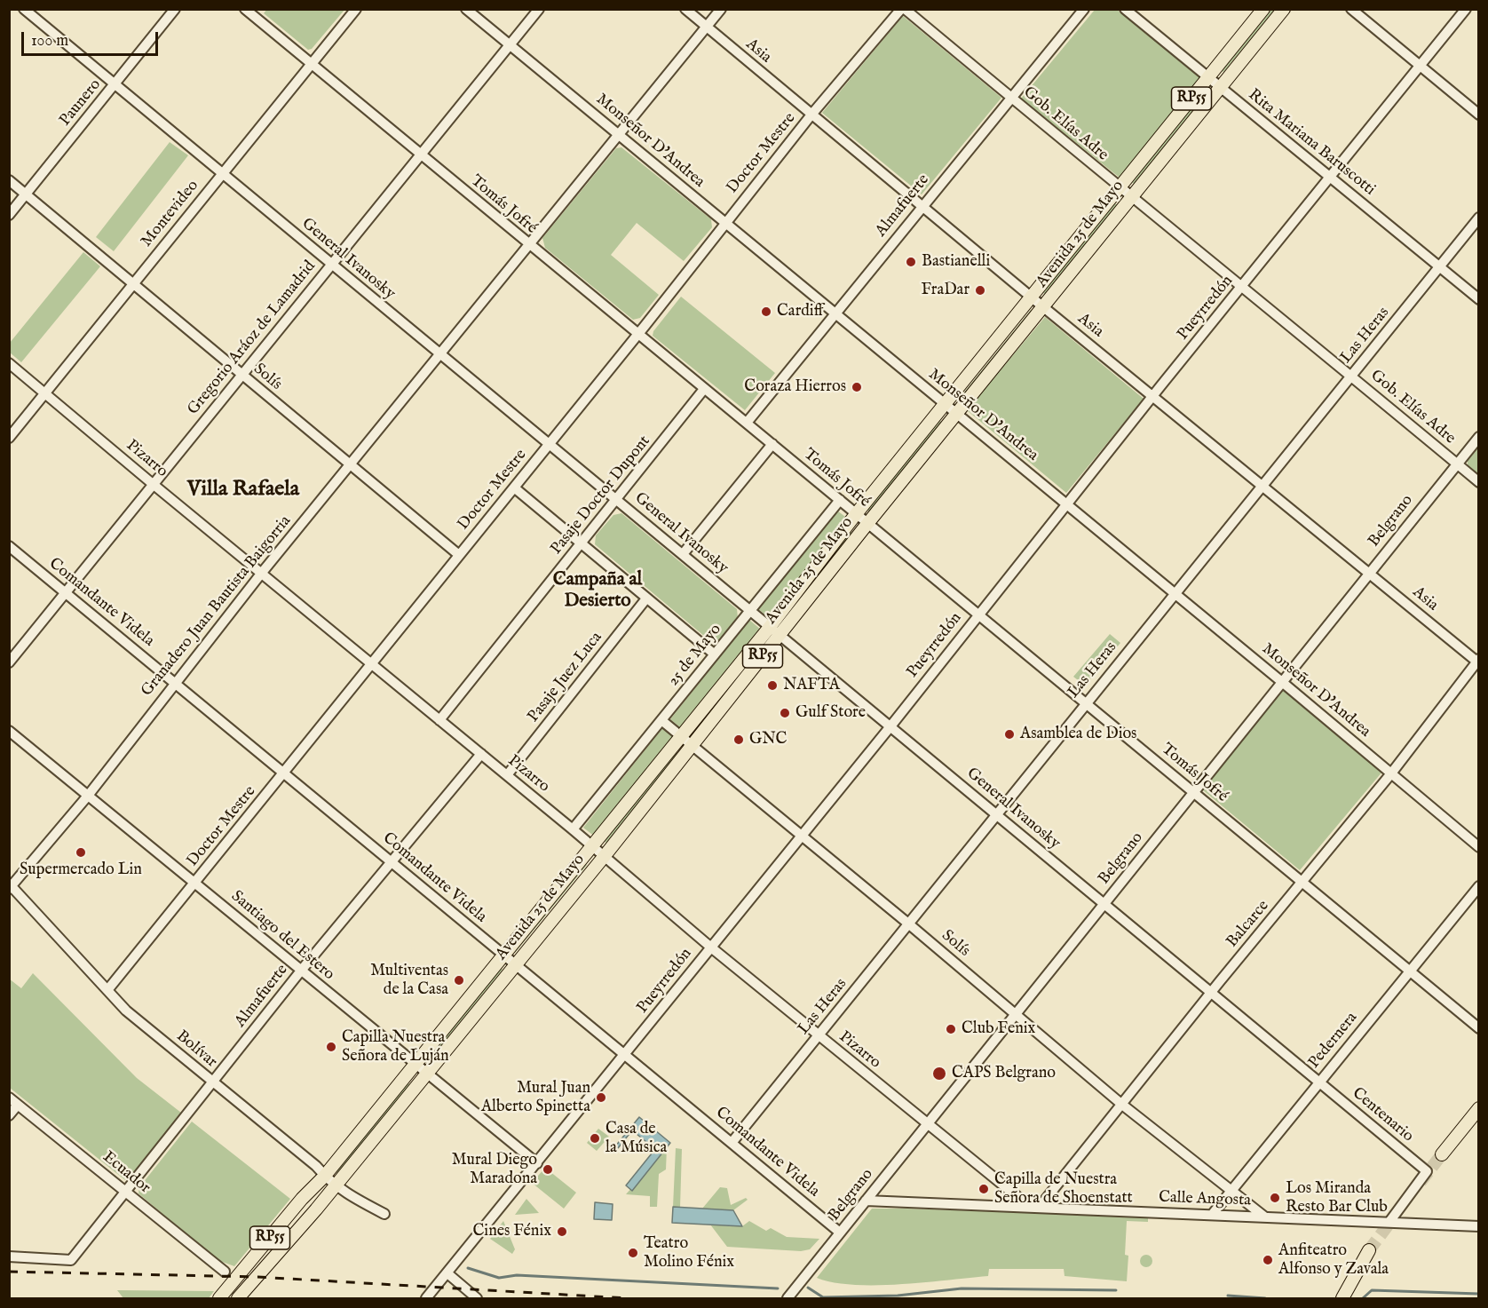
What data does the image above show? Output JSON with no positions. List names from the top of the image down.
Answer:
{
  "streets": {
    "main road": ["RP55", "Avenida 25 de Mayo"],
    "street": [
      "Asia",
      "Paunero",
      "Gob. Elías Adre",
      "Monseñor D'Andrea",
      "Rita Mariana Baruscotti",
      "Doctor Mestre",
      "Tomás Jofré",
      "Almafuerte",
      "Montevideo",
      "General Ivanosky",
      "Pueyrredón",
      "Las Heras",
      "Gregorio Aráoz de Lamadrid",
      "Solís",
      "Pizarro",
      "Pasaje Doctor Dupont",
      "Belgrano",
      "Comandante Videla",
      "Granadero Juan Bautista Baigorria",
      "25 de Mayo",
      "Pasaje Juez Luca",
      "Balcarce",
      "Santiago del Estero",
      "Pedernera",
      "Bolívar",
      "Centenario",
      "Ecuador",
      "Calle Angosta"
    ]
  },
  "crossings": [
    ["Asia", "Doctor Mestre"],
    ["Asia", "Almafuerte"],
    ["Asia", "Avenida 25 de Mayo"],
    ["Asia", "Pueyrredón"],
    ["Asia", "Las Heras"],
    ["Asia", "Belgrano"],
    ["Asia", "Granadero Juan Bautista Baigorria"],
    ["Asia", "Balcarce"],
    ["Paunero", "General Ivanosky"],
    ["Paunero", "Solís"],
    ["Gob. Elías Adre", "Doctor Mestre"],
    ["Gob. Elías Adre", "Almafuerte"],
    ["Gob. Elías Adre", "Avenida 25 de Mayo"],
    ["Gob. Elías Adre", "Pueyrredón"],
    ["Gob. Elías Adre", "Las Heras"],
    ["Gob. Elías Adre", "Belgrano"],
    ["Monseñor D'Andrea", "Doctor Mestre"],
    ["Monseñor D'Andrea", "Almafuerte"],
    ["Monseñor D'Andrea", "Avenida 25 de Mayo"],
    ["Monseñor D'Andrea", "Pueyrredón"],
    ["Monseñor D'Andrea", "Las Heras"],
    ["Monseñor D'Andrea", "Gregorio Aráoz de Lamadrid"],
    ["Monseñor D'Andrea", "Belgrano"],
    ["Monseñor D'Andrea", "Granadero Juan Bautista Baigorria"],
    ["Monseñor D'Andrea", "Balcarce"],
    ["Rita Mariana Baruscotti", "Avenida 25 de Mayo"],
    ["Rita Mariana Baruscotti", "Pueyrredón"],
    ["Rita Mariana Baruscotti", "Las Heras"],
    ["Doctor Mestre", "Tomás Jofré"],
    ["Doctor Mestre", "General Ivanosky"],
    ["Doctor Mestre", "Solís"],
    ["Doctor Mestre", "Pizarro"],
    ["Doctor Mestre", "Comandante Videla"],
    ["Doctor Mestre", "Santiago del Estero"],
    ["Doctor Mestre", "Bolívar"],
    ["Tomás Jofré", "Almafuerte"],
    ["Tomás Jofré", "Montevideo"],
    ["Tomás Jofré", "Avenida 25 de Mayo"],
    ["Tomás Jofré", "Pueyrredón"],
    ["Tomás Jofré", "Las Heras"],
    ["Tomás Jofré", "Gregorio Aráoz de Lamadrid"],
    ["Tomás Jofré", "Pasaje Doctor Dupont"],
    ["Tomás Jofré", "Belgrano"],
    ["Tomás Jofré", "Granadero Juan Bautista Baigorria"],
    ["Tomás Jofré", "25 de Mayo"],
    ["Tomás Jofré", "Balcarce"],
    ["Tomás Jofré", "Pedernera"],
    ["Almafuerte", "Pizarro"],
    ["Almafuerte", "Comandante Videla"],
    ["Almafuerte", "Santiago del Estero"],
    ["Almafuerte", "Bolívar"],
    ["Almafuerte", "Ecuador"],
    ["Montevideo", "General Ivanosky"],
    ["Montevideo", "Solís"],
    ["Montevideo", "Pizarro"],
    ["Avenida 25 de Mayo", "General Ivanosky"],
    ["Avenida 25 de Mayo", "Solís"],
    ["Avenida 25 de Mayo", "Pizarro"],
    ["Avenida 25 de Mayo", "Comandante Videla"],
    ["Avenida 25 de Mayo", "Santiago del Estero"],
    ["Avenida 25 de Mayo", "Bolívar"],
    ["General Ivanosky", "Pueyrredón"],
    ["General Ivanosky", "Las Heras"],
    ["General Ivanosky", "Gregorio Aráoz de Lamadrid"],
    ["General Ivanosky", "Pasaje Doctor Dupont"],
    ["General Ivanosky", "Belgrano"],
    ["General Ivanosky", "Granadero Juan Bautista Baigorria"],
    ["General Ivanosky", "25 de Mayo"],
    ["General Ivanosky", "Balcarce"],
    ["General Ivanosky", "Pedernera"],
    ["General Ivanosky", "Centenario"],
    ["Pueyrredón", "Solís"],
    ["Pueyrredón", "Pizarro"],
    ["Pueyrredón", "Comandante Videla"],
    ["Pueyrredón", "Santiago del Estero"],
    ["Las Heras", "Solís"],
    ["Las Heras", "Pizarro"],
    ["Las Heras", "Comandante Videla"],
    ["Gregorio Aráoz de Lamadrid", "Solís"],
    ["Gregorio Aráoz de Lamadrid", "Pizarro"],
    ["Gregorio Aráoz de Lamadrid", "Comandante Videla"],
    ["Solís", "Belgrano"],
    ["Solís", "Granadero Juan Bautista Baigorria"],
    ["Solís", "25 de Mayo"],
    ["Solís", "Balcarce"],
    ["Solís", "Pedernera"],
    ["Solís", "Calle Angosta"],
    ["Pizarro", "Pasaje Doctor Dupont"],
    ["Pizarro", "Belgrano"],
    ["Pizarro", "Granadero Juan Bautista Baigorria"],
    ["Pizarro", "25 de Mayo"],
    ["Pizarro", "Pasaje Juez Luca"],
    ["Pizarro", "Balcarce"],
    ["Pizarro", "Calle Angosta"],
    ["Belgrano", "Comandante Videla"],
    ["Belgrano", "Calle Angosta"],
    ["Comandante Videla", "Granadero Juan Bautista Baigorria"],
    ["Granadero Juan Bautista Baigorria", "Santiago del Estero"],
    ["Granadero Juan Bautista Baigorria", "Bolívar"],
    ["Balcarce", "Calle Angosta"],
    ["Pedernera", "Centenario"],
    ["Pedernera", "Calle Angosta"],
    ["Centenario", "Calle Angosta"]
  ],
  "districts": ["Villa Rafaela", "Campaña al Desierto"],
  "places": [
    "Bastianelli",
    "FraDar",
    "Cardiff",
    "Coraza Hierros",
    "NAFTA",
    "Gulf Store",
    "Asamblea de Dios",
    "GNC",
    "Supermercado Lin",
    "Multiventas de la Casa",
    "Club Fenix",
    "Capilla Nuestra Señora de Luján",
    "CAPS Belgrano",
    "Mural Juan Alberto Spinetta",
    "Casa de la Música",
    "Mural Diego Maradona",
    "Capilla de Nuestra Señora de Shoenstatt",
    "Los Miranda Resto Bar Club",
    "Cines Fénix",
    "Teatro Molino Fénix",
    "Anfiteatro Alfonso y Zavala"
  ],
  "scale_bar": "100 m"
}
